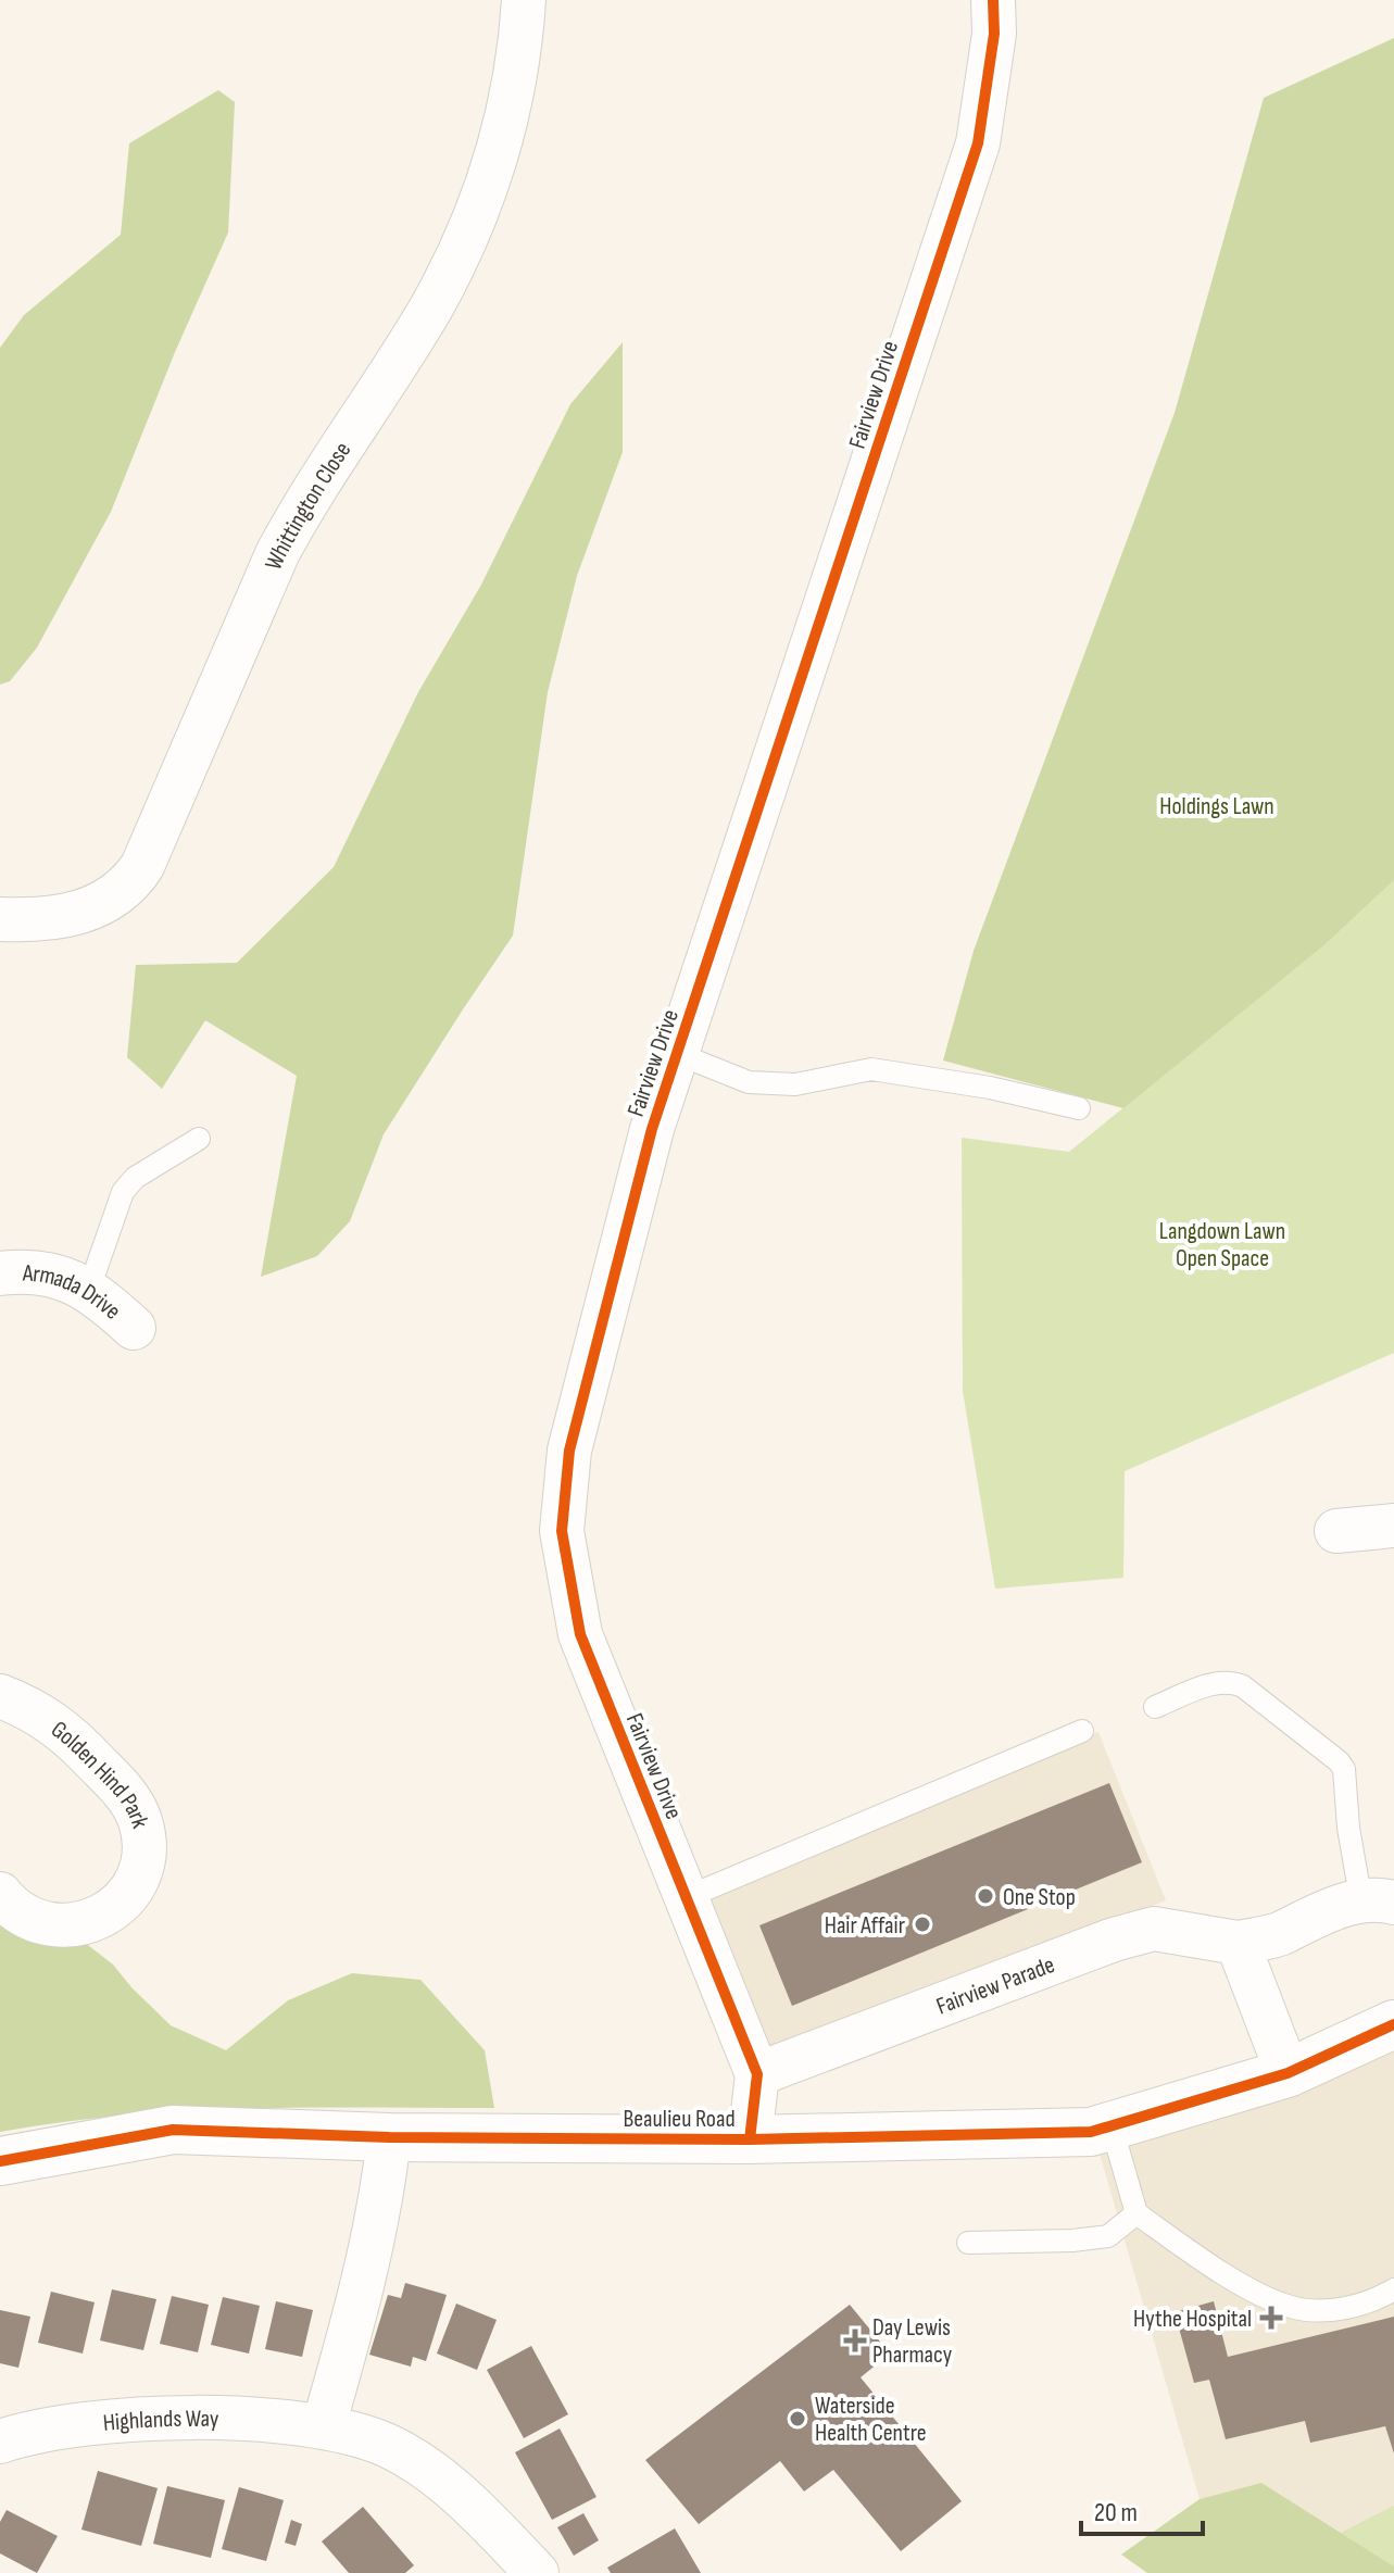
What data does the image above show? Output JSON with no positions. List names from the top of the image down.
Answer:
{
  "streets": {
    "street": [
      "Fairview Drive",
      "Whittington Close",
      "Armada Drive",
      "Golden Hind Park",
      "Fairview Parade",
      "Beaulieu Road",
      "Highlands Way"
    ]
  },
  "crossings": [
    ["Fairview Drive", "Fairview Parade"],
    ["Fairview Drive", "Beaulieu Road"]
  ],
  "parks": ["Holdings Lawn", "Langdown Lawn Open Space"],
  "places": {
    "other": ["One Stop", "Hair Affair", "Waterside Health Centre"],
    "health": ["Hythe Hospital", "Day Lewis Pharmacy"]
  },
  "scale_bar": "20 m"
}
